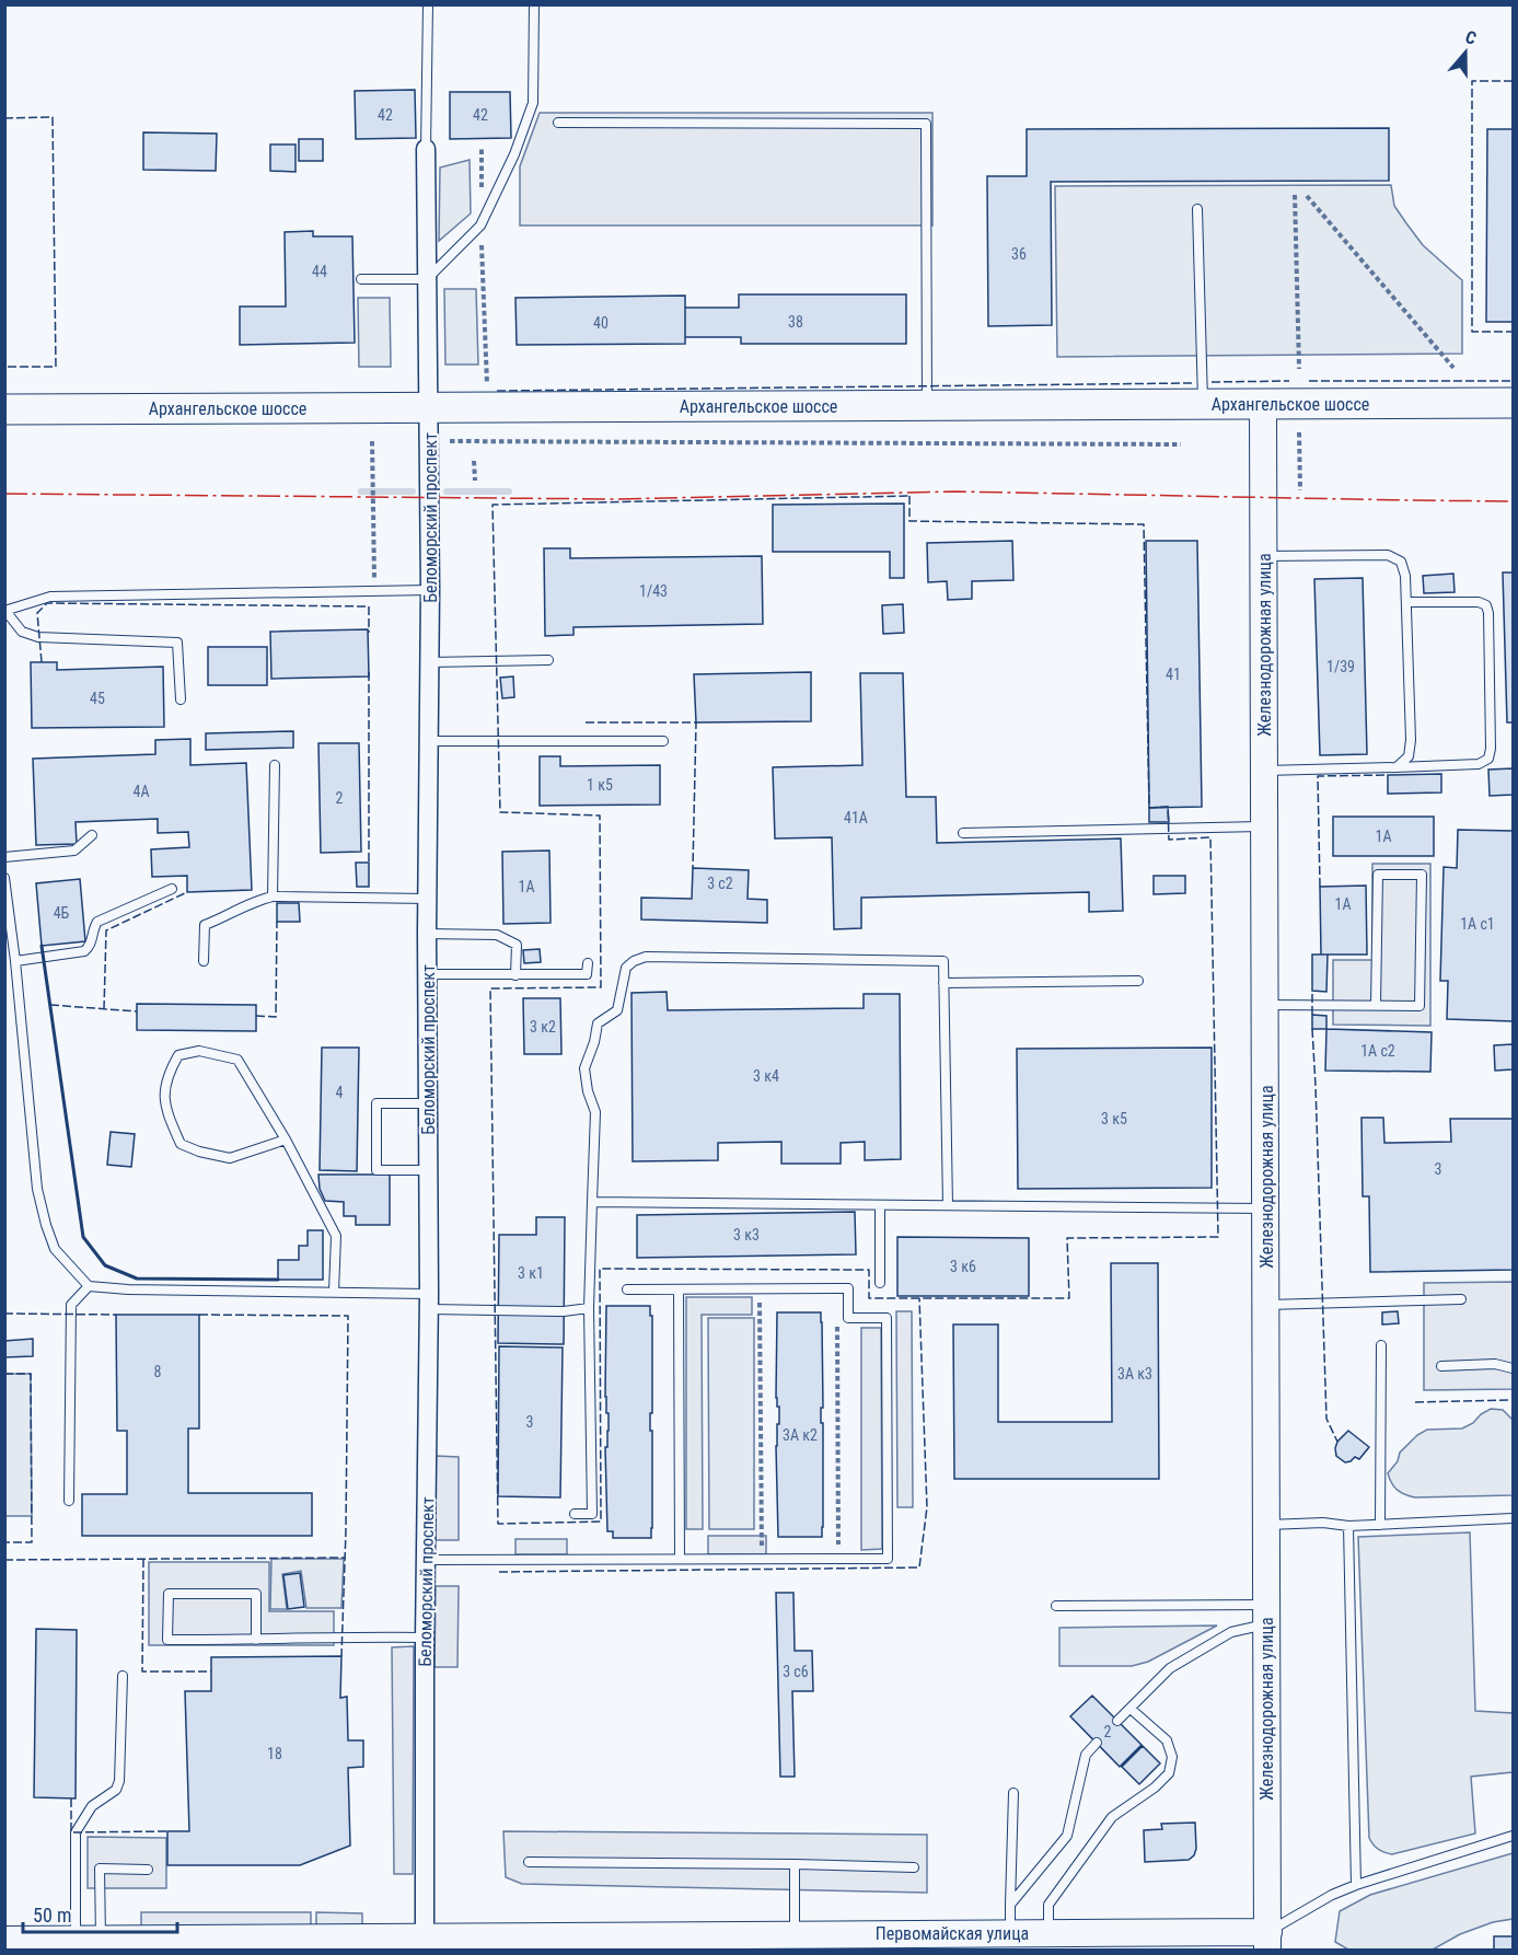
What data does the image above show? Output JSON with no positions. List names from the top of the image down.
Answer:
{
  "streets": {
    "main road": ["Архангельское шоссе", "Железнодорожная улица", "Первомайская улица"],
    "street": ["Беломорский проспект"]
  },
  "crossings": [
    ["Архангельское шоссе", "Беломорский проспект"],
    ["Архангельское шоссе", "Железнодорожная улица"],
    ["Беломорский проспект", "Первомайская улица"],
    ["Железнодорожная улица", "Первомайская улица"]
  ],
  "house_numbers": [
    "42",
    "42",
    "36",
    "44",
    "38",
    "40",
    "1/43",
    "1/39",
    "41",
    "45",
    "1 к5",
    "4А",
    "2",
    "41А",
    "1А",
    "3 с2",
    "1А",
    "1А",
    "4Б",
    "1А с1",
    "3 к2",
    "1А с2",
    "3 к4",
    "4",
    "3 к5",
    "3",
    "3 к3",
    "3 к6",
    "3 к1",
    "8",
    "3А к3",
    "3",
    "3А к2",
    "3 с6",
    "2",
    "18"
  ],
  "scale_bar": "50 m",
  "north": "top"
}
